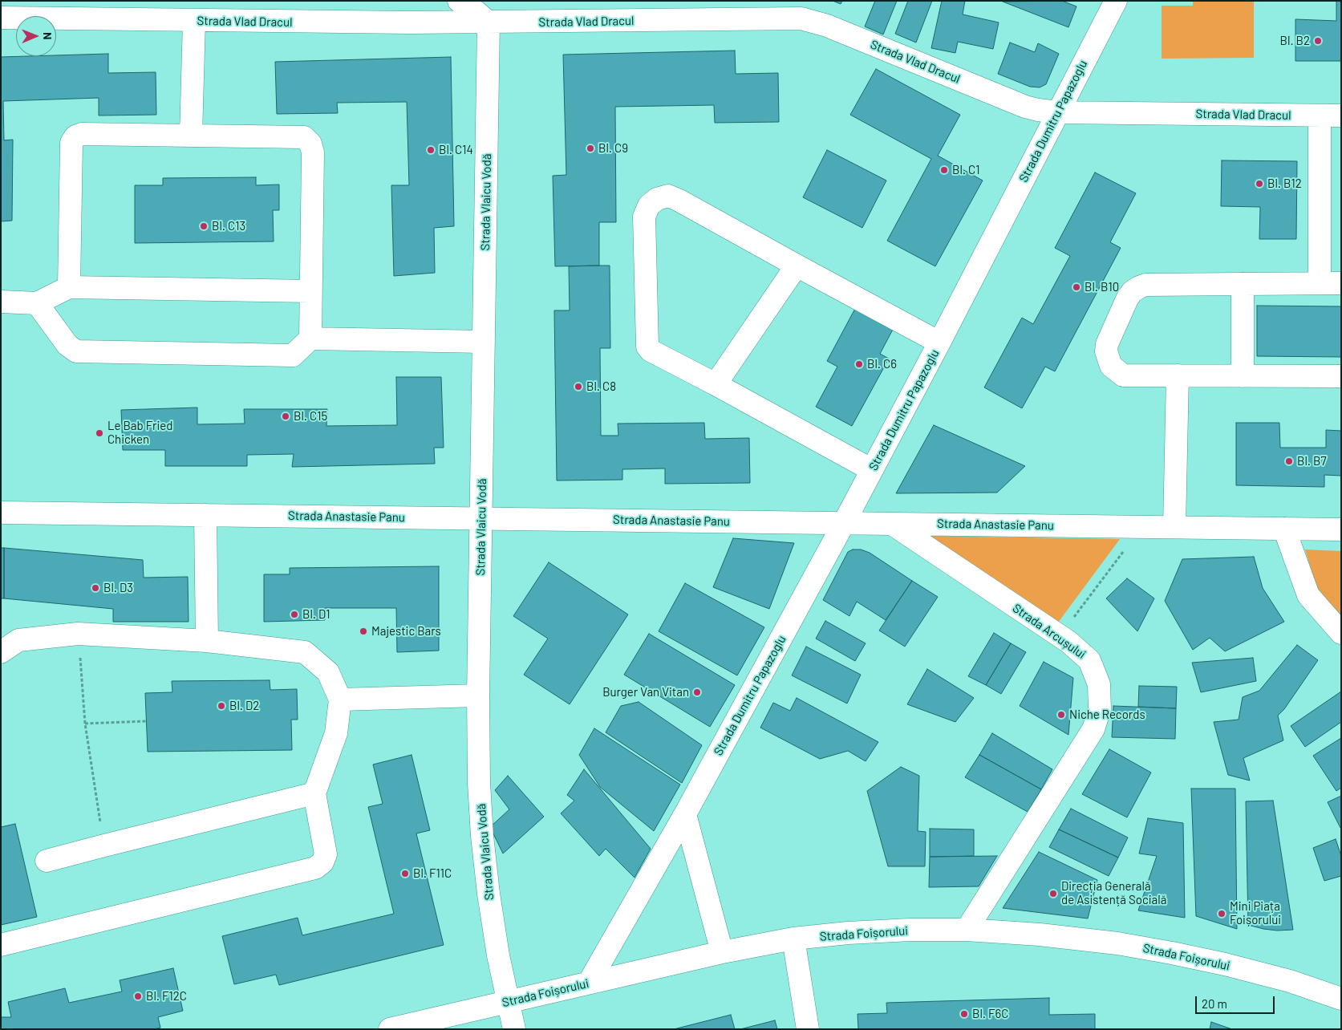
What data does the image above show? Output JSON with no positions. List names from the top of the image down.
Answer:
{
  "streets": {
    "street": [
      "Strada Vlad Dracul",
      "Strada Dumitru Papazoglu",
      "Strada Vlaicu Vodă",
      "Strada Anastasie Panu",
      "Strada Arcușului",
      "Strada Foișorului"
    ]
  },
  "crossings": [
    ["Strada Vlad Dracul", "Strada Dumitru Papazoglu"],
    ["Strada Vlad Dracul", "Strada Vlaicu Vodă"],
    ["Strada Dumitru Papazoglu", "Strada Anastasie Panu"],
    ["Strada Dumitru Papazoglu", "Strada Foișorului"],
    ["Strada Vlaicu Vodă", "Strada Anastasie Panu"],
    ["Strada Vlaicu Vodă", "Strada Foișorului"],
    ["Strada Anastasie Panu", "Strada Arcușului"],
    ["Strada Arcușului", "Strada Foișorului"]
  ],
  "places": [
    "Bl. B2",
    "Bl. C9",
    "Bl. C14",
    "Bl. C1",
    "Bl. B12",
    "Bl. C13",
    "Bl. B10",
    "Bl. C6",
    "Bl. C8",
    "Bl. C15",
    "Le Bab Fried Chicken",
    "Bl. B7",
    "Bl. D3",
    "Bl. D1",
    "Majestic Bars",
    "Burger Van Vitan",
    "Bl. D2",
    "Niche Records",
    "Bl. F11C",
    "Direcția Generală de Asistență Socială",
    "Mini Piața Foișorului",
    "Bl. F12C",
    "Bl. F6C"
  ],
  "scale_bar": "20 m",
  "north": "right"
}
